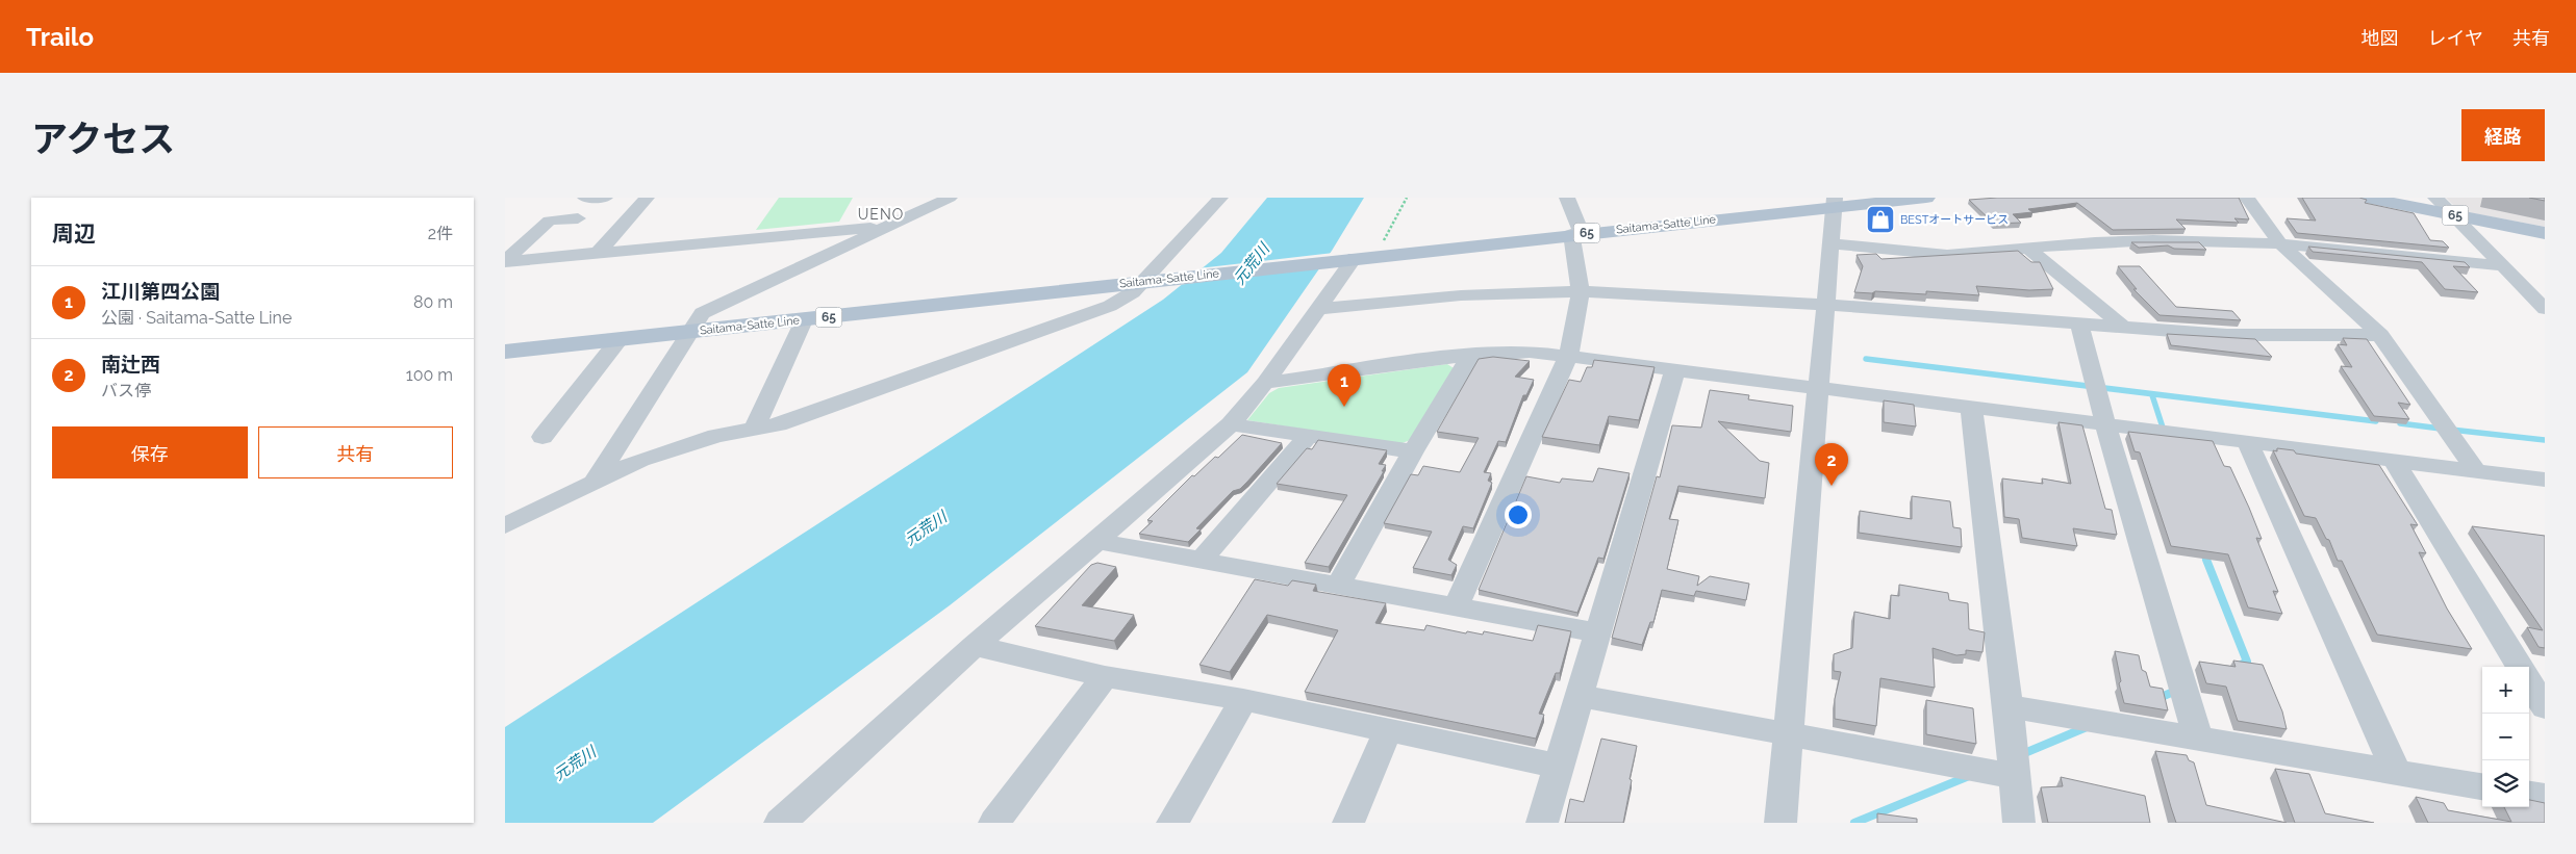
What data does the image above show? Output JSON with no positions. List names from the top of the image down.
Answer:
{
  "streets": {
    "main road": ["65", "Saitama-Satte Line"]
  },
  "districts": ["UENO"],
  "water": ["元荒川"],
  "places": {
    "shop": ["BESTオートサービス"]
  },
  "page": {
    "header": "Trailo",
    "nav": ["地図", "レイヤ", "共有"],
    "title": "アクセス",
    "buttons": [
      "経路",
      ["保存", "共有"]
    ],
    "heading": ["周辺", "2件"],
    "list": [
      {
        "mark": "1",
        "name": "江川第四公園",
        "note": "公園 · Saitama-Satte Line",
        "value": "80 m"
      },
      {
        "mark": "2",
        "name": "南辻西",
        "note": "バス停",
        "value": "100 m"
      }
    ],
    "pins": ["1", "2"],
    "map_buttons": ["+", "−"]
  }
}
